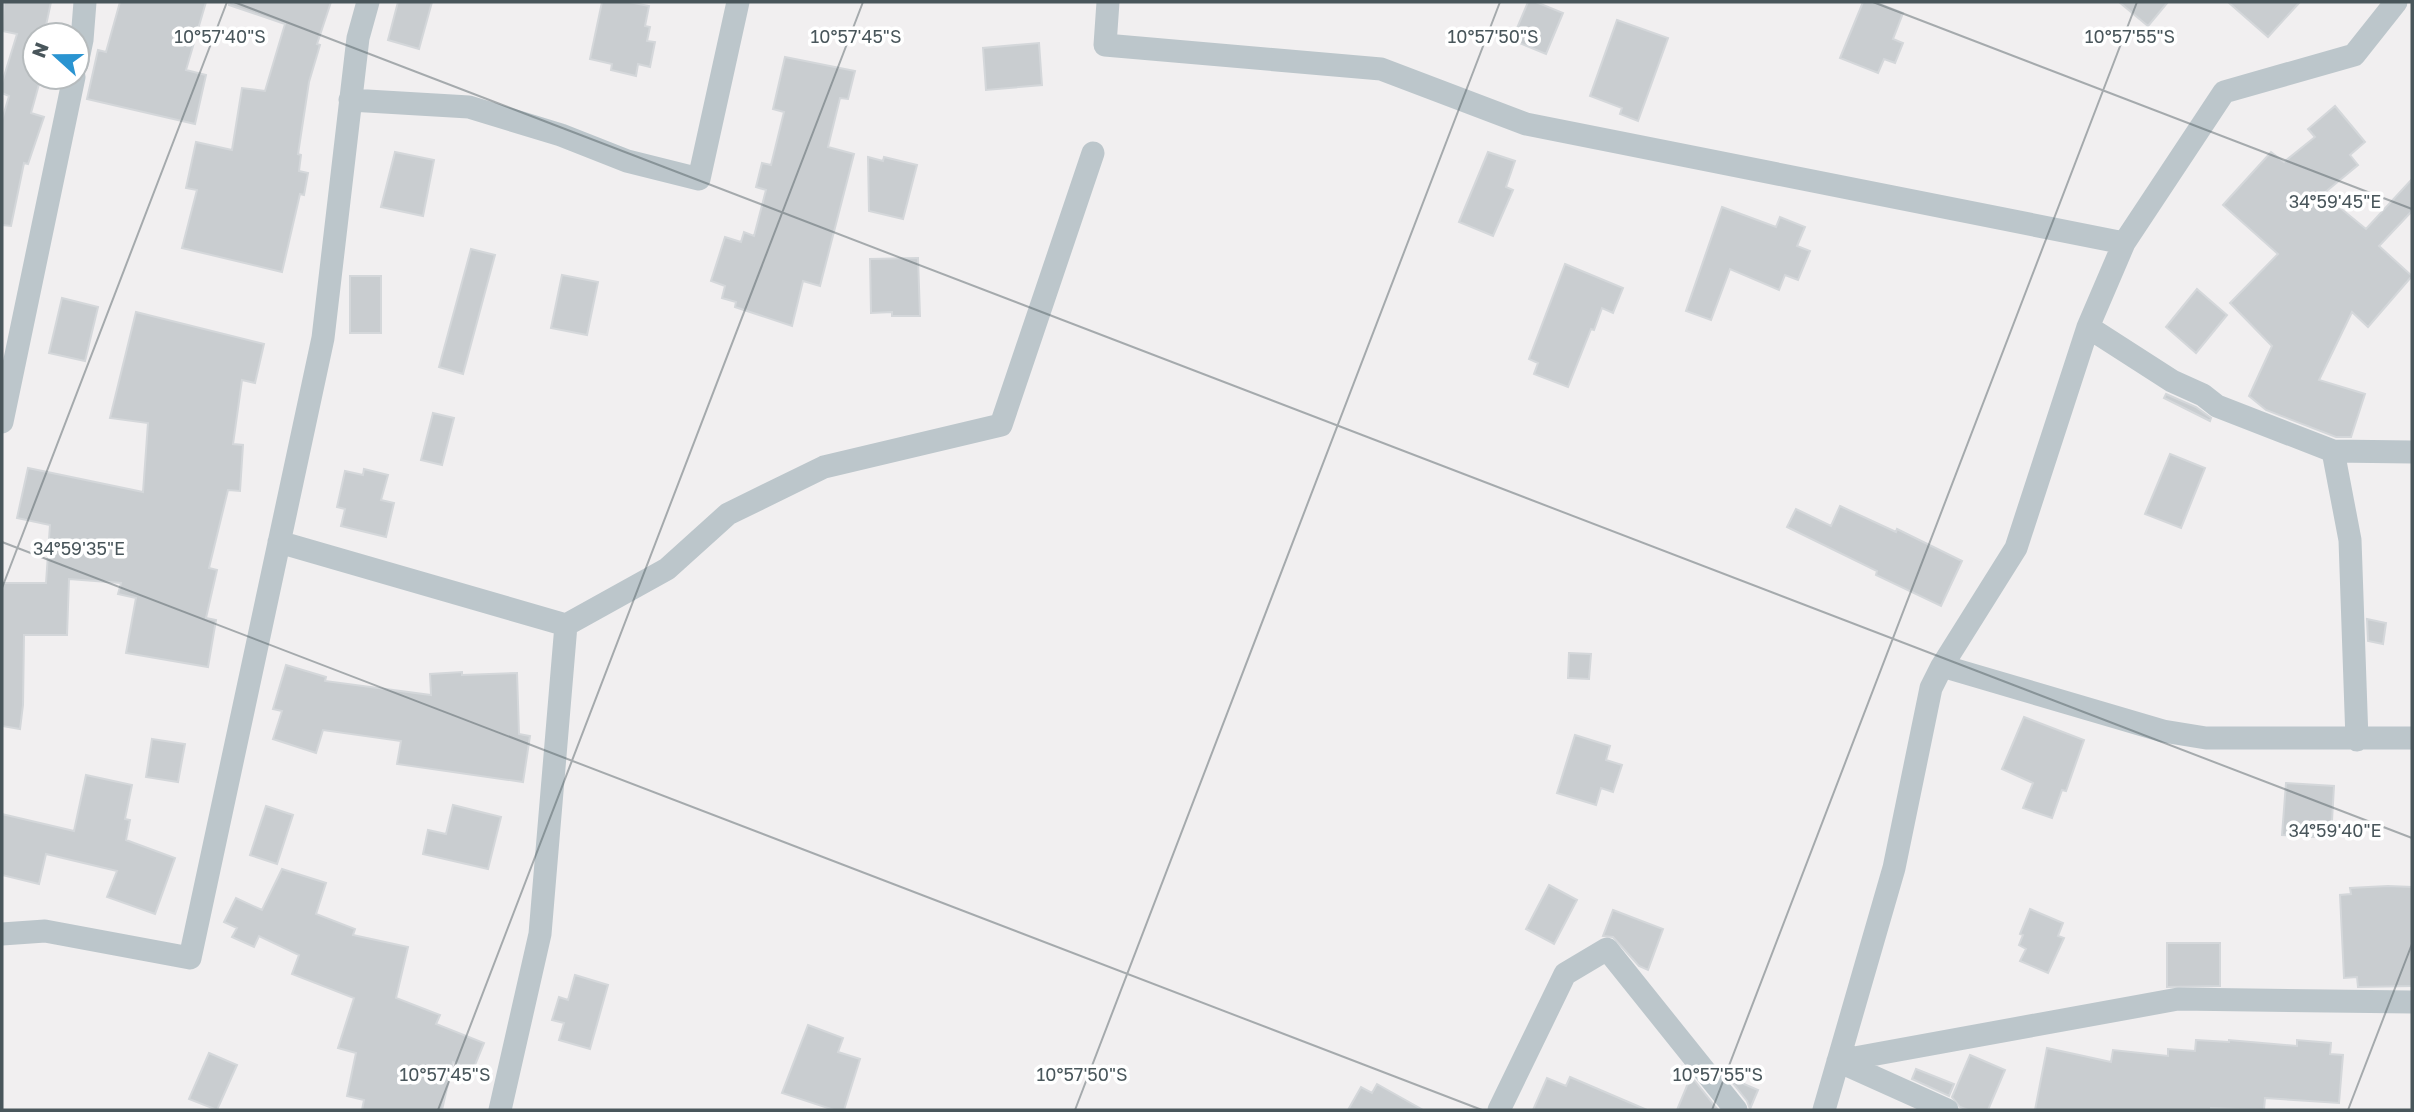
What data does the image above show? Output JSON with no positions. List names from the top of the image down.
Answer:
{
  "north": "left",
  "coordinates": [
    "10°57'40\"S",
    "10°57'45\"S",
    "10°57'50\"S",
    "10°57'55\"S",
    "34°59'45\"E",
    "34°59'35\"E",
    "34°59'40\"E"
  ]
}
